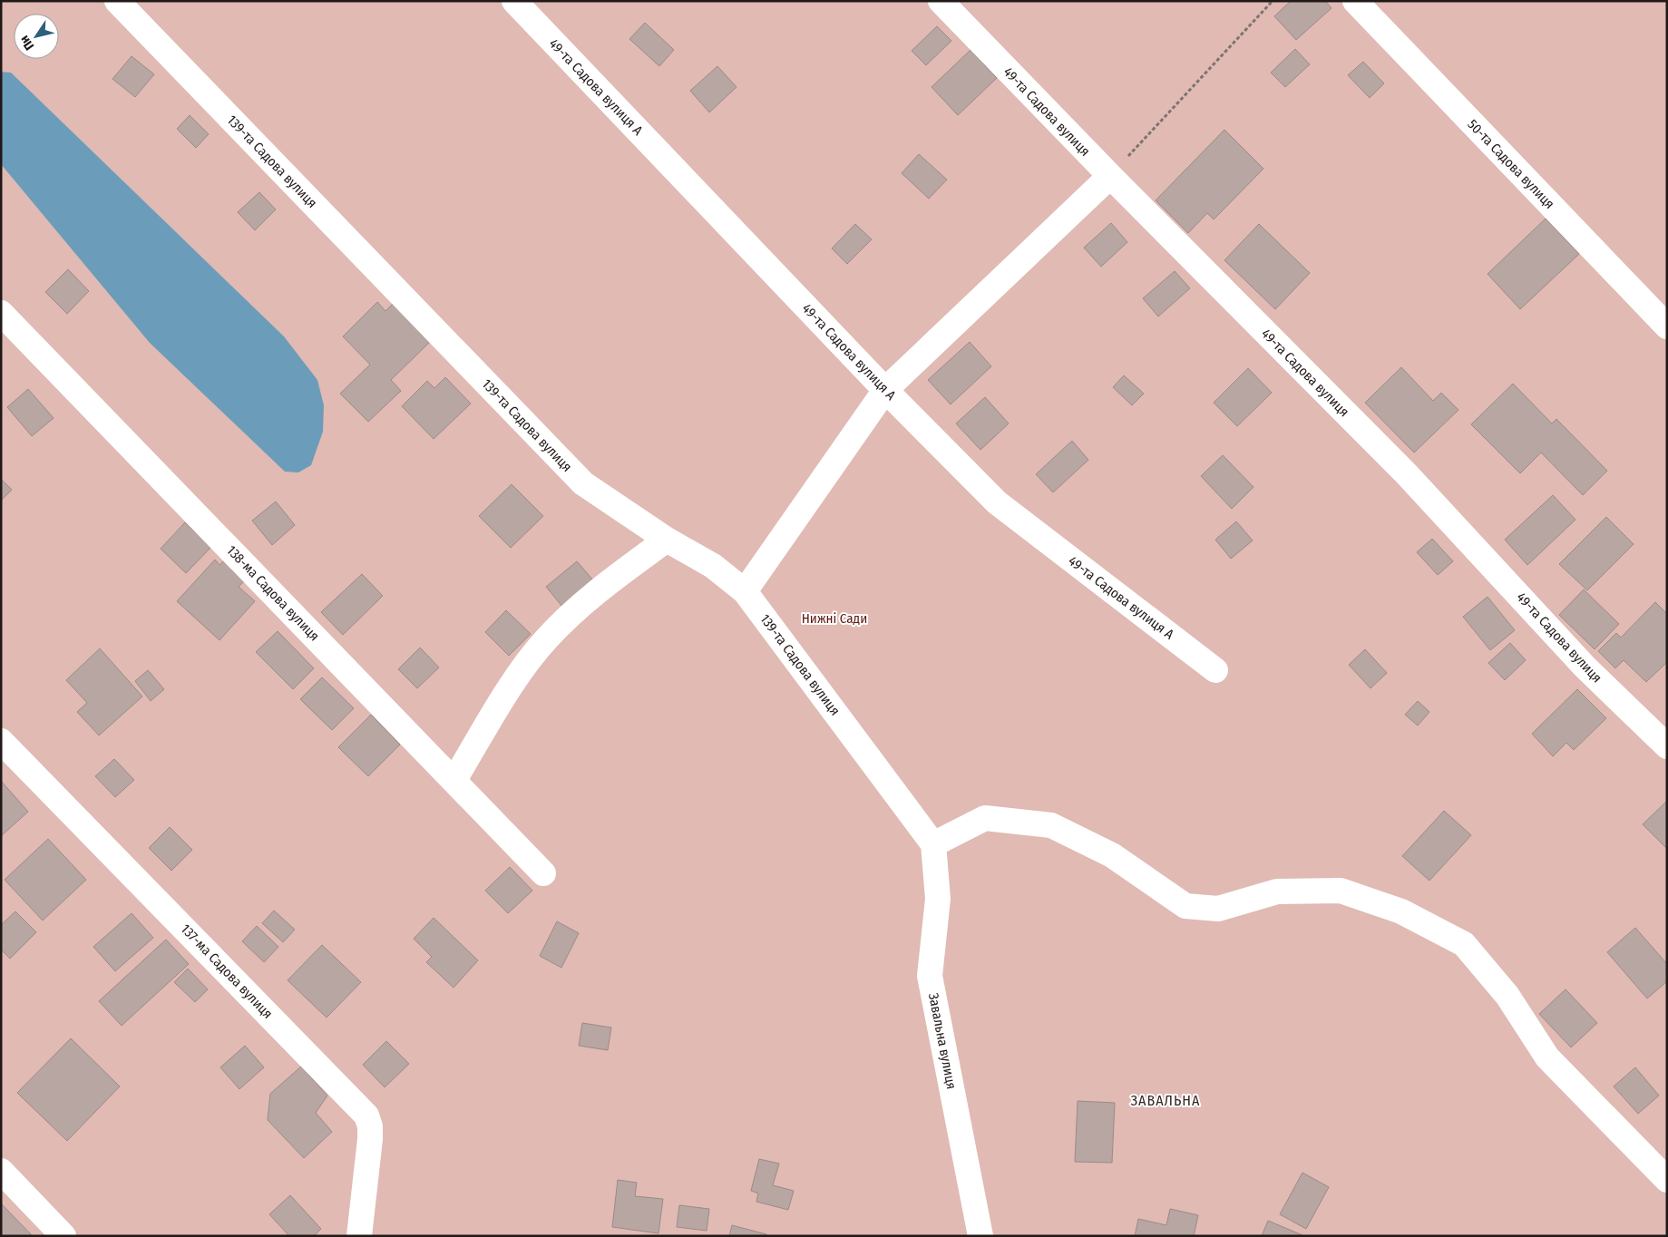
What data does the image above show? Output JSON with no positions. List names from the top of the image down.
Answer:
{
  "streets": {
    "street": [
      "49-та Садова вулиця А",
      "49-та Садова вулиця",
      "139-та Садова вулиця",
      "50-та Садова вулиця",
      "138-ма Садова вулиця",
      "137-ма Садова вулиця",
      "Завальна вулиця"
    ]
  },
  "crossings": [
    ["139-та Садова вулиця", "Завальна вулиця"]
  ],
  "districts": ["ЗАВАЛЬНА"],
  "parks": ["Нижні Сади"],
  "north": "bottom left"
}
